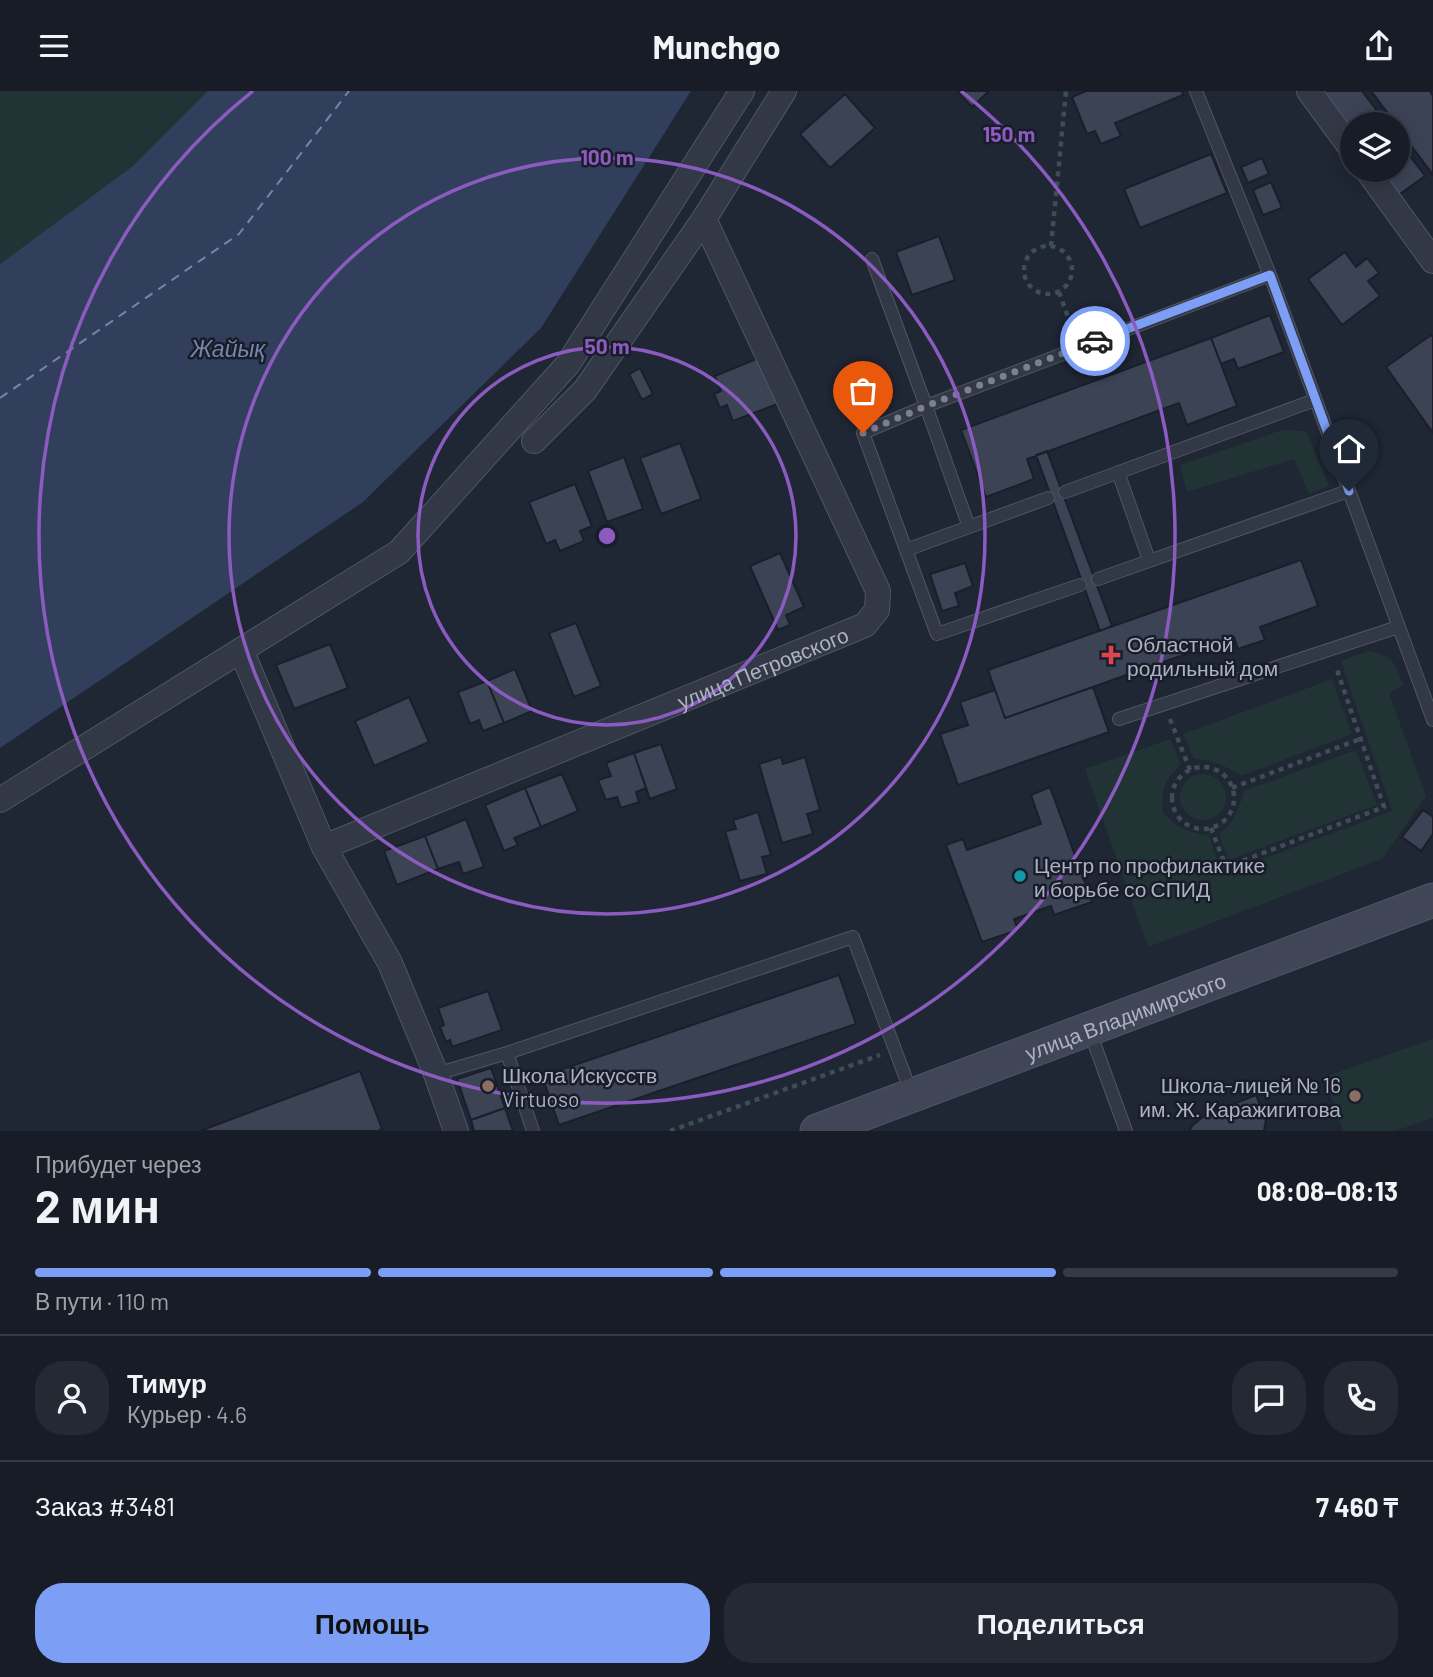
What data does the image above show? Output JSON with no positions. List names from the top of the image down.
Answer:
{
  "streets": {
    "street": ["улица Петровского", "улица Владимирского"]
  },
  "water": ["Жайық"],
  "places": {
    "health": ["Областной родильный дом"],
    "other": ["Центр по профилактике и борьбе со СПИД", "Школа Искусств Virtuoso", "Школа-лицей № 16 им. Ж. Каражигитова"]
  },
  "page": {
    "header": "Munchgo",
    "heading": ["2 мин", "Прибудет через", "08:08–08:13"],
    "panel": [
      "Тимур",
      "Курьер · 4.6",
      "Заказ #3481",
      "7 460 ₸"
    ],
    "bar": "В пути · 110 m",
    "buttons": ["Помощь", "Поделиться"]
  },
  "rings": ["150 m", "100 m", "50 m"]
}
